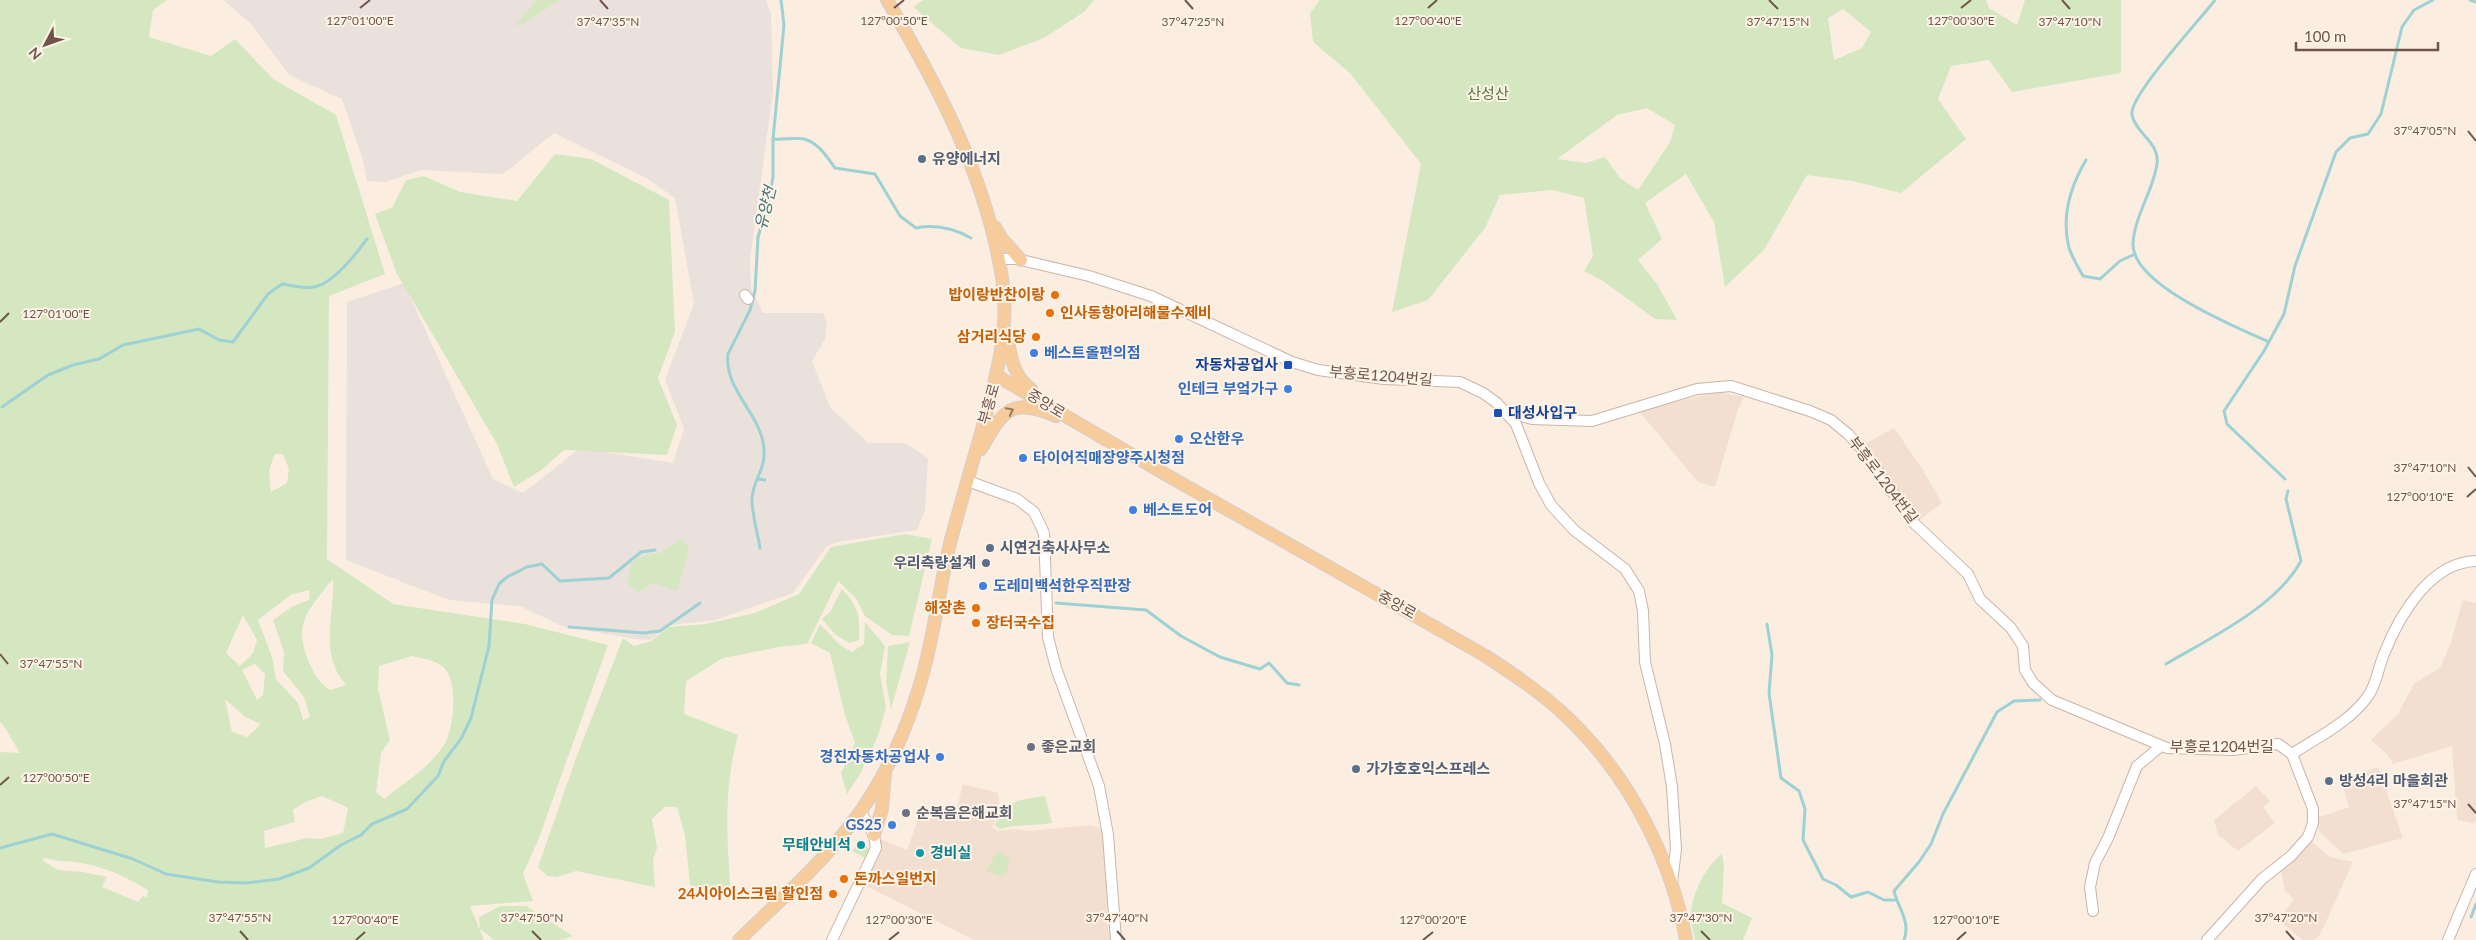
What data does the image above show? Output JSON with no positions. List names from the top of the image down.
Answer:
{
  "streets": {
    "main road": ["부흥로", "중앙로"],
    "street": ["부흥로1204번길"]
  },
  "crossings": [
    ["부흥로1204번길", "부흥로"],
    ["부흥로1204번길", "중앙로"],
    ["부흥로", "중앙로"]
  ],
  "water": ["유양천"],
  "parks": ["산성산"],
  "places": {
    "other": [
      "유양에너지",
      "밥이랑반찬이랑",
      "인사동항아리해물수제비",
      "삼거리식당",
      "베스트올편의점",
      "인테크 부엌가구",
      "오산한우",
      "타이어직매장양주시청점",
      "베스트도어",
      "시연건축사사무소",
      "우리측량설계",
      "도레미백석한우직판장",
      "해장촌",
      "장터국수집",
      "좋은교회",
      "경진자동차공업사",
      "가가호호익스프레스",
      "방성4리 마을회관",
      "순복음은해교회",
      "GS25",
      "무태안비석",
      "경비실",
      "돈까스일번지",
      "24시아이스크림 할인점"
    ],
    "transit": ["자동차공업사", "대성사입구"]
  },
  "scale_bar": "100 m",
  "north": "bottom left",
  "coordinates": [
    "127°01'00\"E",
    "127°00'50\"E",
    "127°00'40\"E",
    "127°00'30\"E",
    "37°47'35\"N",
    "37°47'25\"N",
    "37°47'15\"N",
    "37°47'10\"N",
    "37°47'05\"N",
    "127°00'10\"E",
    "37°47'55\"N",
    "37°47'50\"N",
    "37°47'40\"N",
    "37°47'30\"N",
    "37°47'20\"N",
    "127°00'20\"E"
  ]
}
